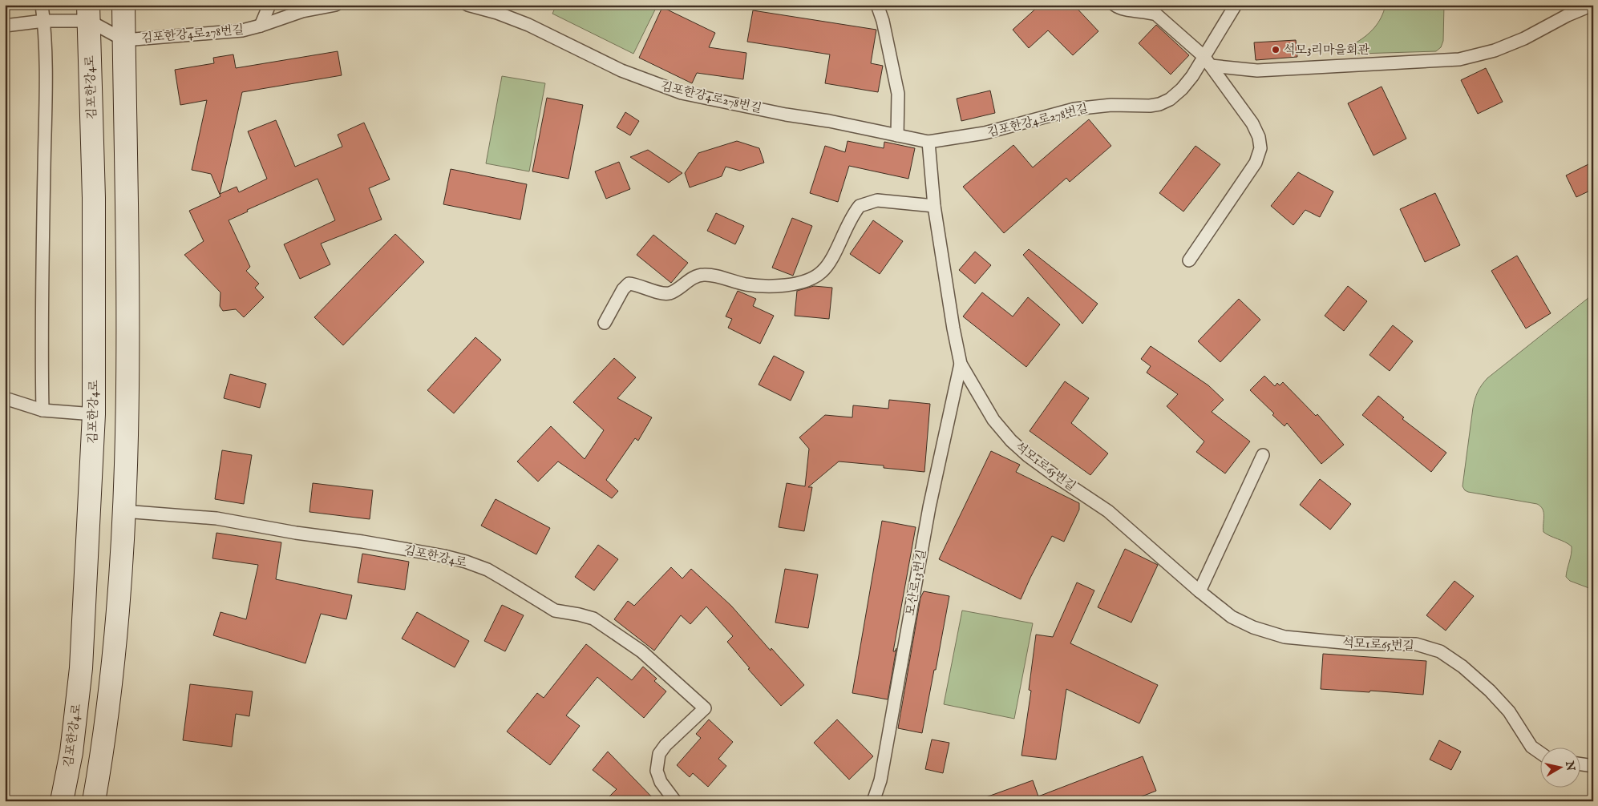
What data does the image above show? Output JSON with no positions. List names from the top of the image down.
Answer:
{
  "streets": {
    "street": ["김포한강4로"],
    "lane": ["김포한강4로278번길", "석모1로65번길", "모산로13번길"]
  },
  "crossings": [
    ["김포한강4로278번길", "석모1로65번길"],
    ["석모1로65번길", "모산로13번길"]
  ],
  "places": ["석모3리마을회관"],
  "north": "right"
}
